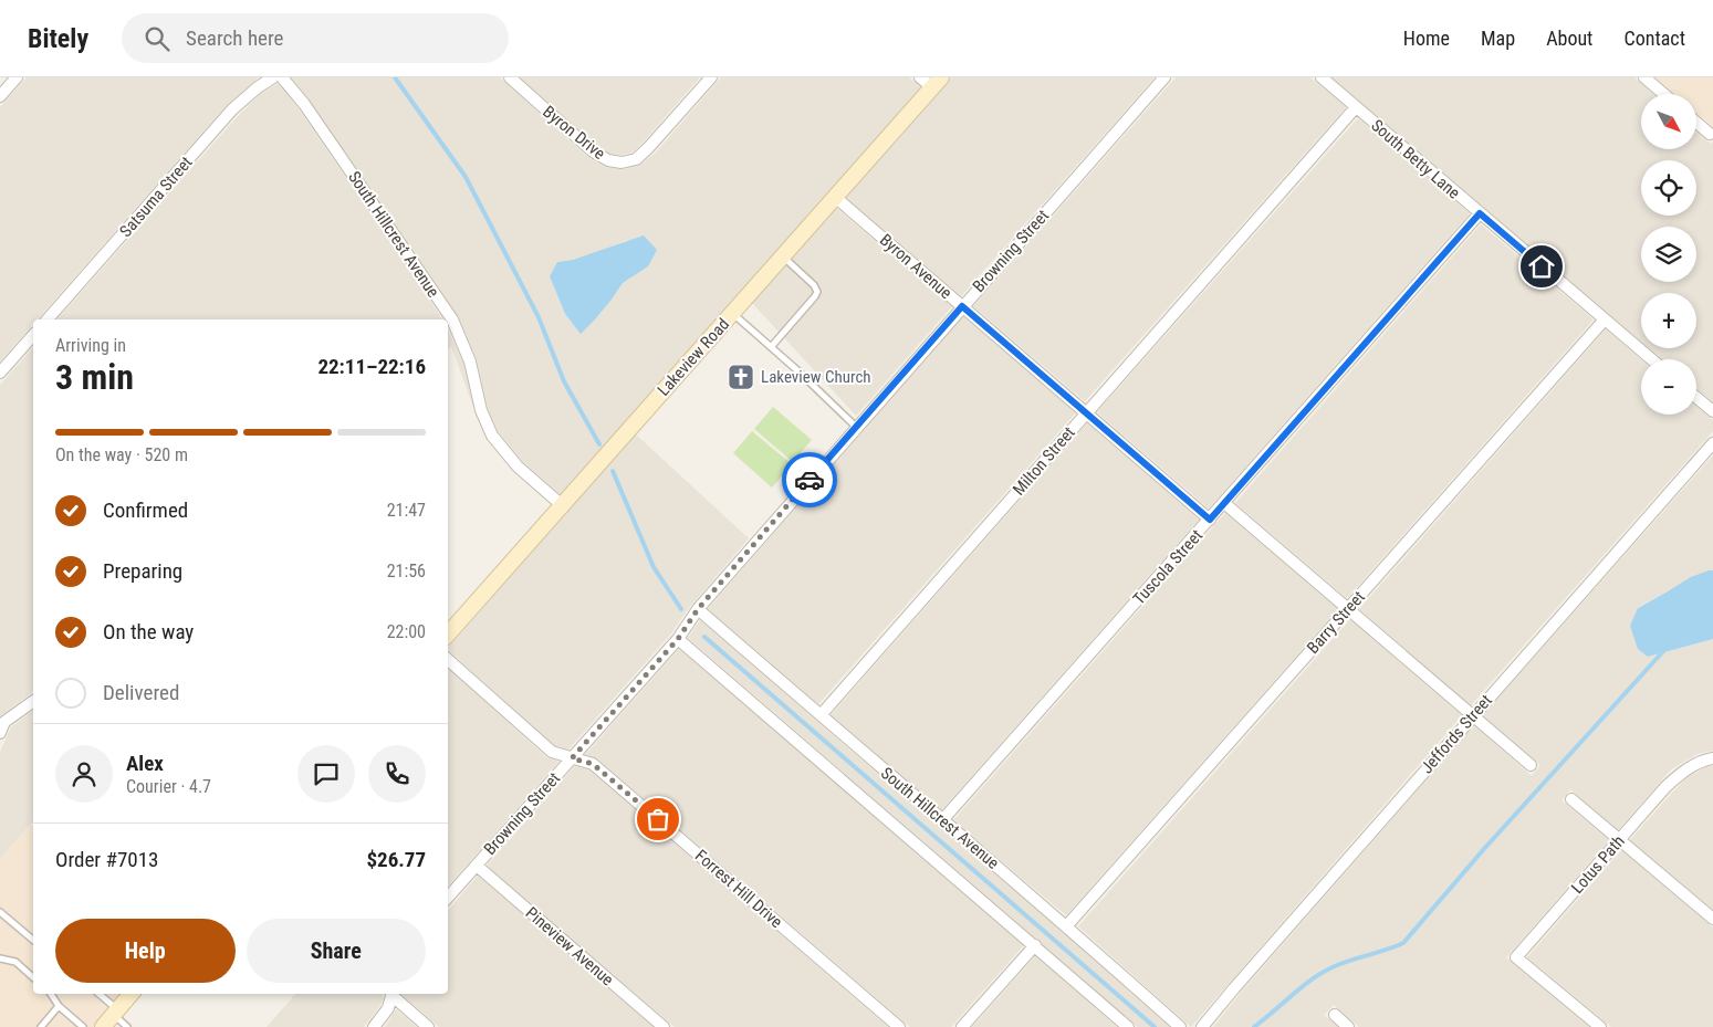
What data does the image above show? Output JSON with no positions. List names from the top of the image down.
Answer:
{
  "streets": {
    "street": [
      "Byron Drive",
      "South Betty Lane",
      "Satsuma Street",
      "South Hillcrest Avenue",
      "Browning Street",
      "Byron Avenue",
      "Lakeview Road",
      "Milton Street",
      "Tuscola Street",
      "Barry Street",
      "Jeffords Street",
      "Lotus Path",
      "Forrest Hill Drive",
      "Pineview Avenue"
    ]
  },
  "crossings": [
    ["South Betty Lane", "Milton Street"],
    ["South Betty Lane", "Tuscola Street"],
    ["South Betty Lane", "Barry Street"],
    ["South Hillcrest Avenue", "Browning Street"],
    ["South Hillcrest Avenue", "Lakeview Road"],
    ["South Hillcrest Avenue", "Milton Street"],
    ["South Hillcrest Avenue", "Tuscola Street"],
    ["South Hillcrest Avenue", "Barry Street"],
    ["Browning Street", "Byron Avenue"],
    ["Browning Street", "Forrest Hill Drive"],
    ["Browning Street", "Pineview Avenue"],
    ["Byron Avenue", "Lakeview Road"],
    ["Byron Avenue", "Milton Street"],
    ["Byron Avenue", "Tuscola Street"]
  ],
  "places": {
    "church": ["Lakeview Church"]
  },
  "north": "bottom right",
  "page": {
    "header": "Bitely",
    "search": "Search here",
    "nav": [
      "Home",
      "Map",
      "About",
      "Contact"
    ],
    "map_buttons": ["+", "−"],
    "heading": ["3 min", "Arriving in", "22:11–22:16"],
    "panel": [
      "Alex",
      "Courier · 4.7",
      "Order #7013",
      "$26.77"
    ],
    "bar": "On the way · 520 m",
    "list": [
      ["Confirmed", "21:47"],
      ["Preparing", "21:56"],
      ["On the way", "22:00"],
      "Delivered"
    ],
    "buttons": ["Help", "Share"]
  }
}
